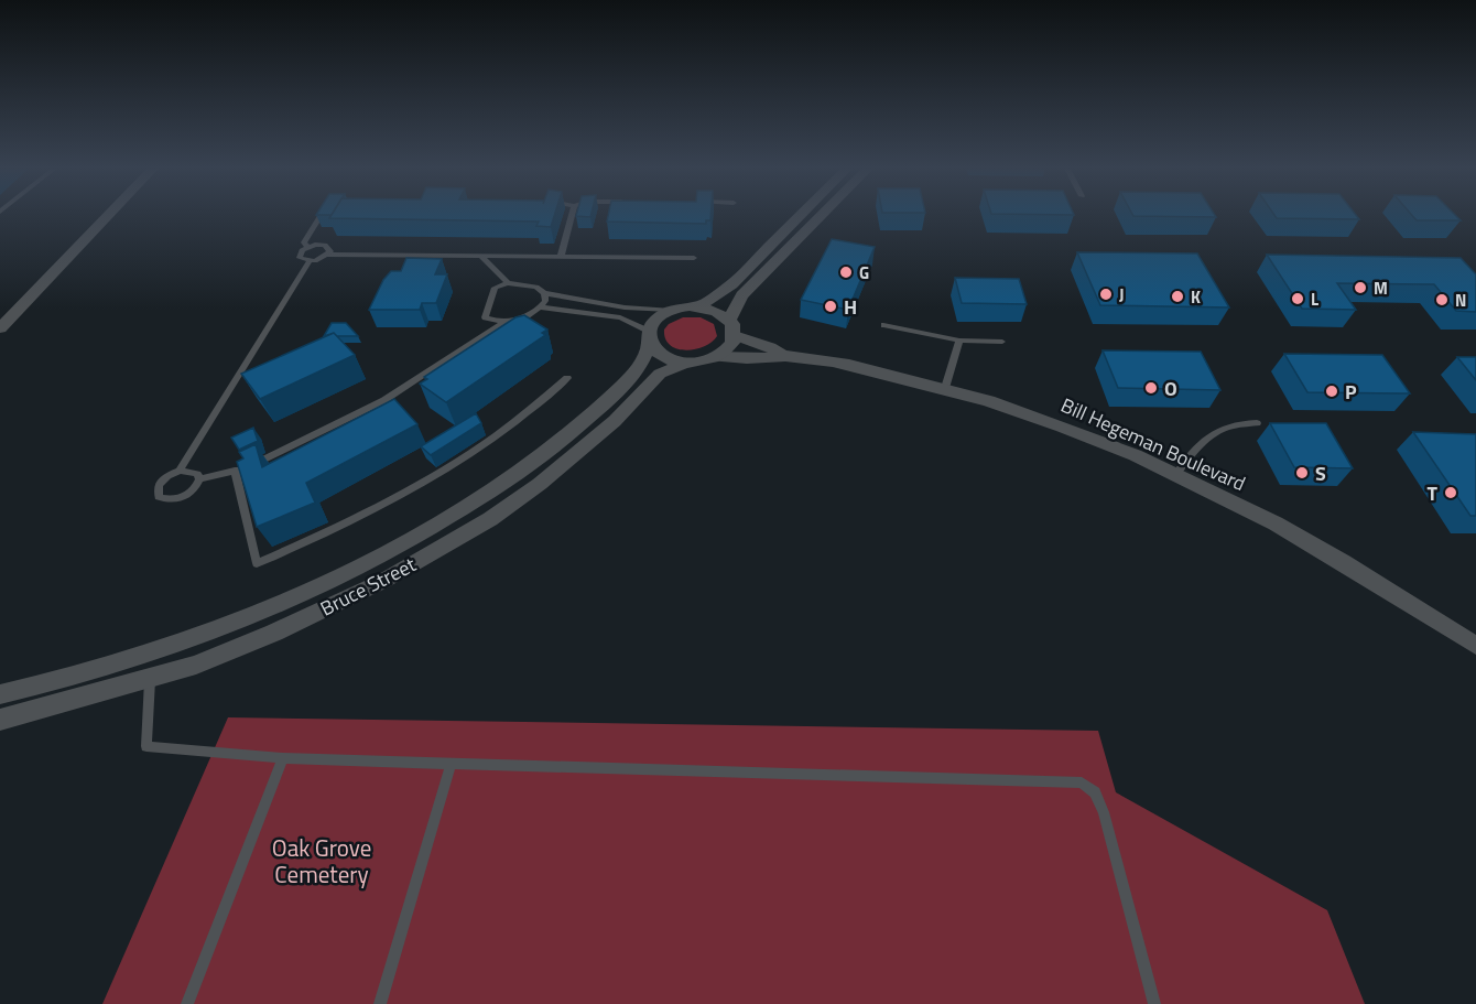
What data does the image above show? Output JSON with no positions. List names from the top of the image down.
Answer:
{
  "streets": {
    "street": ["Bill Hegeman Boulevard", "Bruce Street"]
  },
  "crossings": [
    ["Bill Hegeman Boulevard", "Bruce Street"]
  ],
  "parks": ["Oak Grove Cemetery"],
  "places": [
    "G",
    "M",
    "J",
    "K",
    "L",
    "N",
    "H",
    "O",
    "P",
    "S",
    "T"
  ]
}
